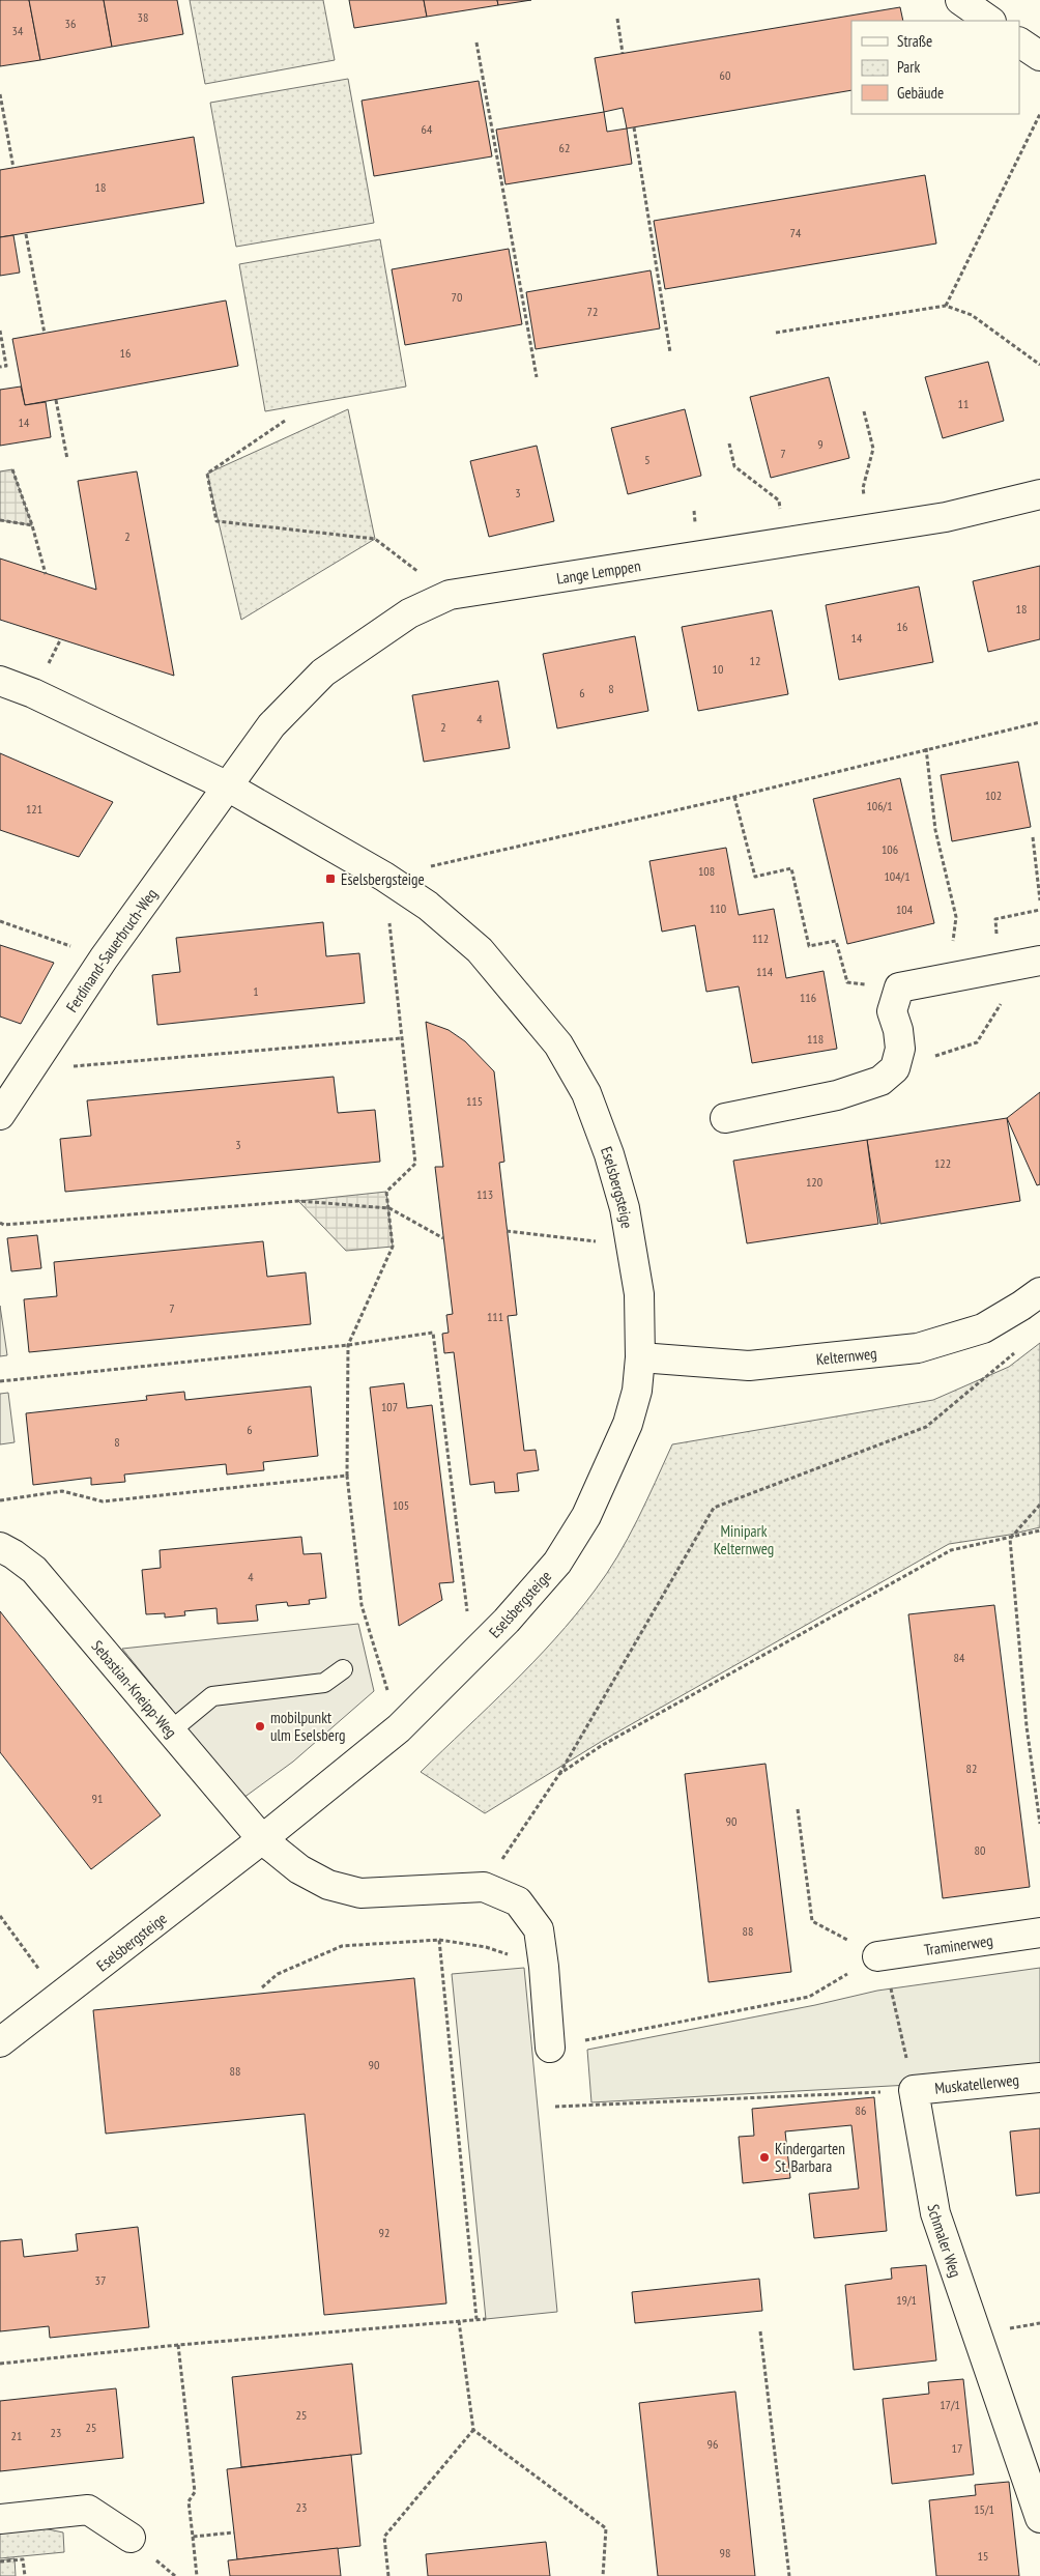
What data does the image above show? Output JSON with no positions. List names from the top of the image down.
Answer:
{
  "streets": {
    "street": [
      "Lange Lemppen",
      "Ferdinand-Sauerbruch-Weg",
      "Eselsbergsteige",
      "Kelternweg",
      "Sebastian-Kneipp-Weg",
      "Traminerweg",
      "Muskatellerweg",
      "Schmaler Weg"
    ]
  },
  "crossings": [
    ["Lange Lemppen", "Ferdinand-Sauerbruch-Weg"],
    ["Lange Lemppen", "Eselsbergsteige"],
    ["Ferdinand-Sauerbruch-Weg", "Eselsbergsteige"],
    ["Eselsbergsteige", "Kelternweg"],
    ["Eselsbergsteige", "Sebastian-Kneipp-Weg"],
    ["Muskatellerweg", "Schmaler Weg"]
  ],
  "parks": ["Minipark Kelternweg"],
  "places": {
    "transit": ["Eselsbergsteige"],
    "other": ["mobilpunkt ulm Eselsberg", "Kindergarten St. Barbara"]
  },
  "house_numbers": [
    "38",
    "36",
    "34",
    "60",
    "64",
    "62",
    "18",
    "74",
    "70",
    "72",
    "16",
    "11",
    "14",
    "9",
    "7",
    "5",
    "3",
    "2",
    "18",
    "16",
    "14",
    "12",
    "10",
    "8",
    "6",
    "4",
    "2",
    "102",
    "106/1",
    "121",
    "106",
    "108",
    "104/1",
    "110",
    "104",
    "112",
    "114",
    "1",
    "116",
    "118",
    "115",
    "3",
    "122",
    "120",
    "113",
    "7",
    "111",
    "107",
    "6",
    "8",
    "105",
    "4",
    "84",
    "82",
    "91",
    "90",
    "80",
    "88",
    "90",
    "88",
    "86",
    "92",
    "37",
    "19/1",
    "17/1",
    "25",
    "25",
    "23",
    "21",
    "96",
    "17",
    "23",
    "15/1",
    "98",
    "15"
  ],
  "legend": ["Straße", "Park", "Gebäude"]
}
